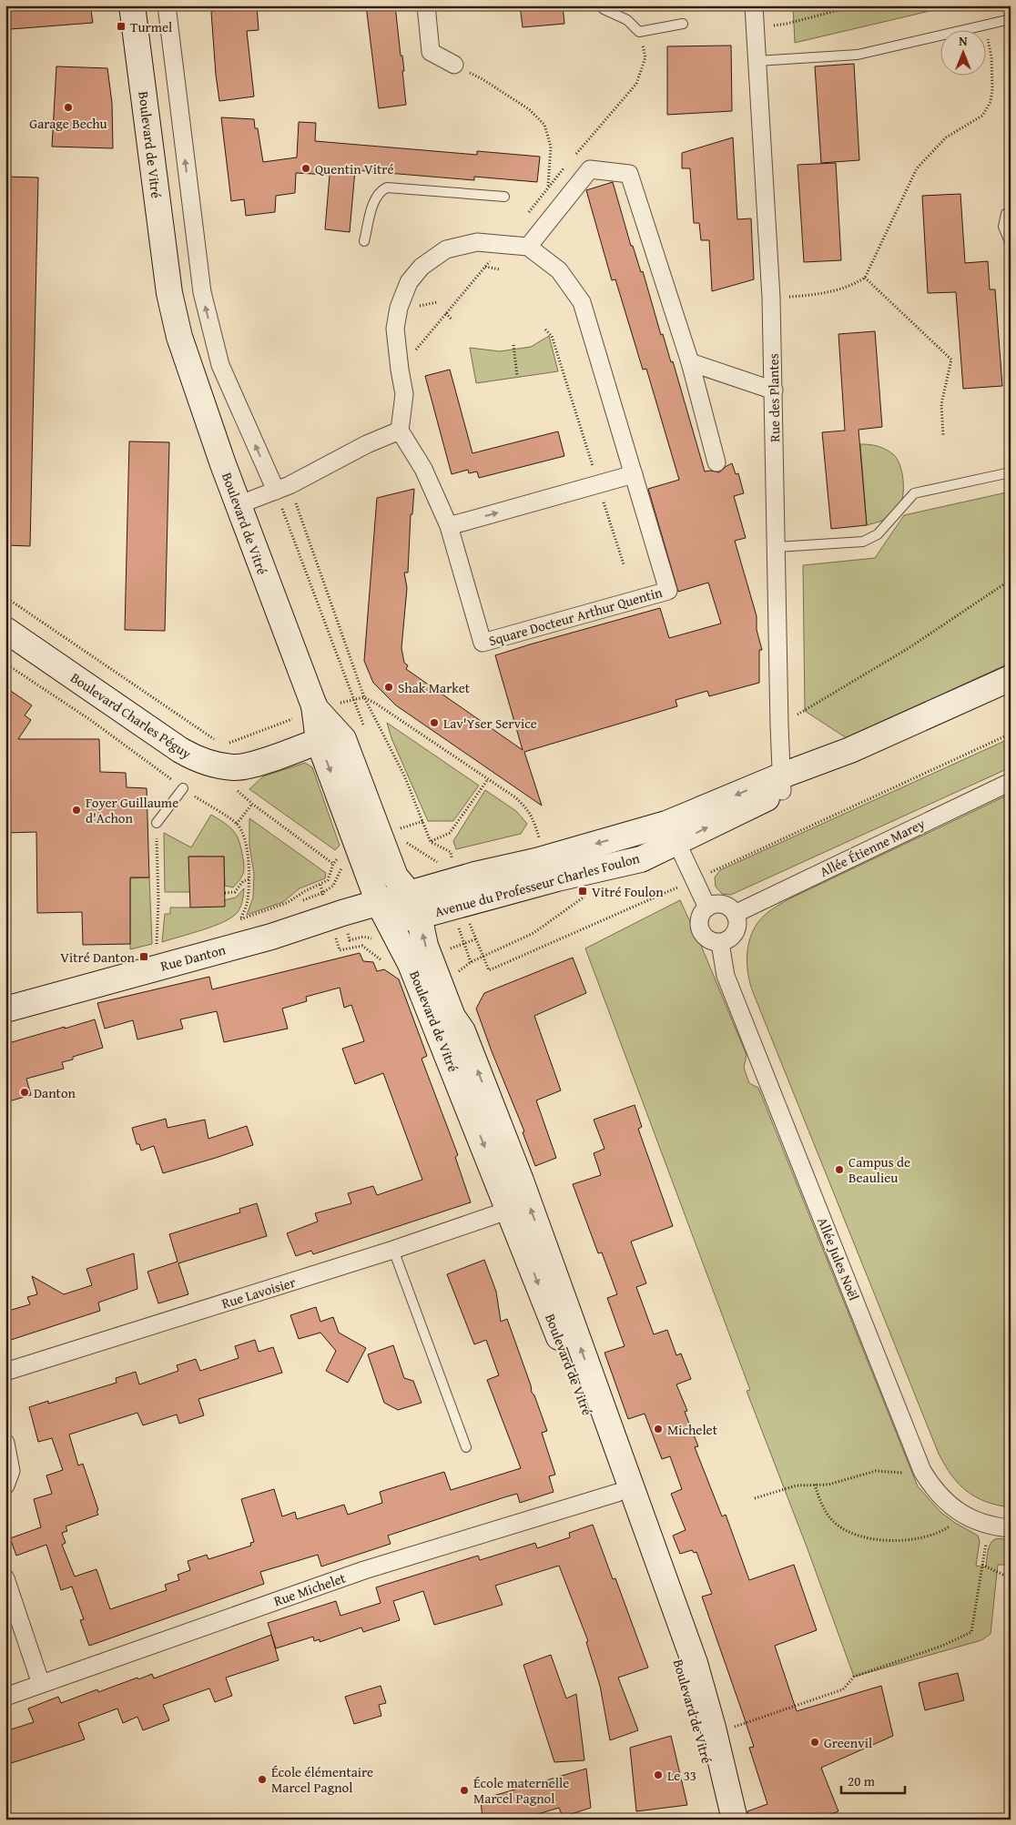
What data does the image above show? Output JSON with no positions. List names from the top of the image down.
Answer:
{
  "streets": {
    "main road": [
      "Boulevard de Vitré",
      "Boulevard Charles Péguy",
      "Avenue du Professeur Charles Foulon",
      "Rue Danton"
    ],
    "street": [
      "Rue des Plantes",
      "Square Docteur Arthur Quentin",
      "Allée Étienne Marey",
      "Allée Jules Noël",
      "Rue Lavoisier",
      "Rue Michelet"
    ]
  },
  "crossings": [
    ["Boulevard de Vitré", "Boulevard Charles Péguy"],
    ["Boulevard de Vitré", "Avenue du Professeur Charles Foulon"],
    ["Boulevard de Vitré", "Rue Danton"],
    ["Boulevard de Vitré", "Rue Lavoisier"],
    ["Boulevard de Vitré", "Rue Michelet"],
    ["Rue des Plantes", "Avenue du Professeur Charles Foulon"],
    ["Allée Étienne Marey", "Allée Jules Noël"]
  ],
  "places": {
    "transit": ["Turmel", "Vitré Foulon", "Vitré Danton"],
    "other": [
      "Garage Bechu",
      "Quentin Vitré",
      "Shak Market",
      "Lav'Yser Service",
      "Foyer Guillaume d'Achon",
      "Danton",
      "Campus de Beaulieu",
      "Michelet",
      "Greenvil",
      "Le 33",
      "École élémentaire Marcel Pagnol",
      "École maternelle Marcel Pagnol"
    ]
  },
  "scale_bar": "20 m",
  "north": "top"
}
